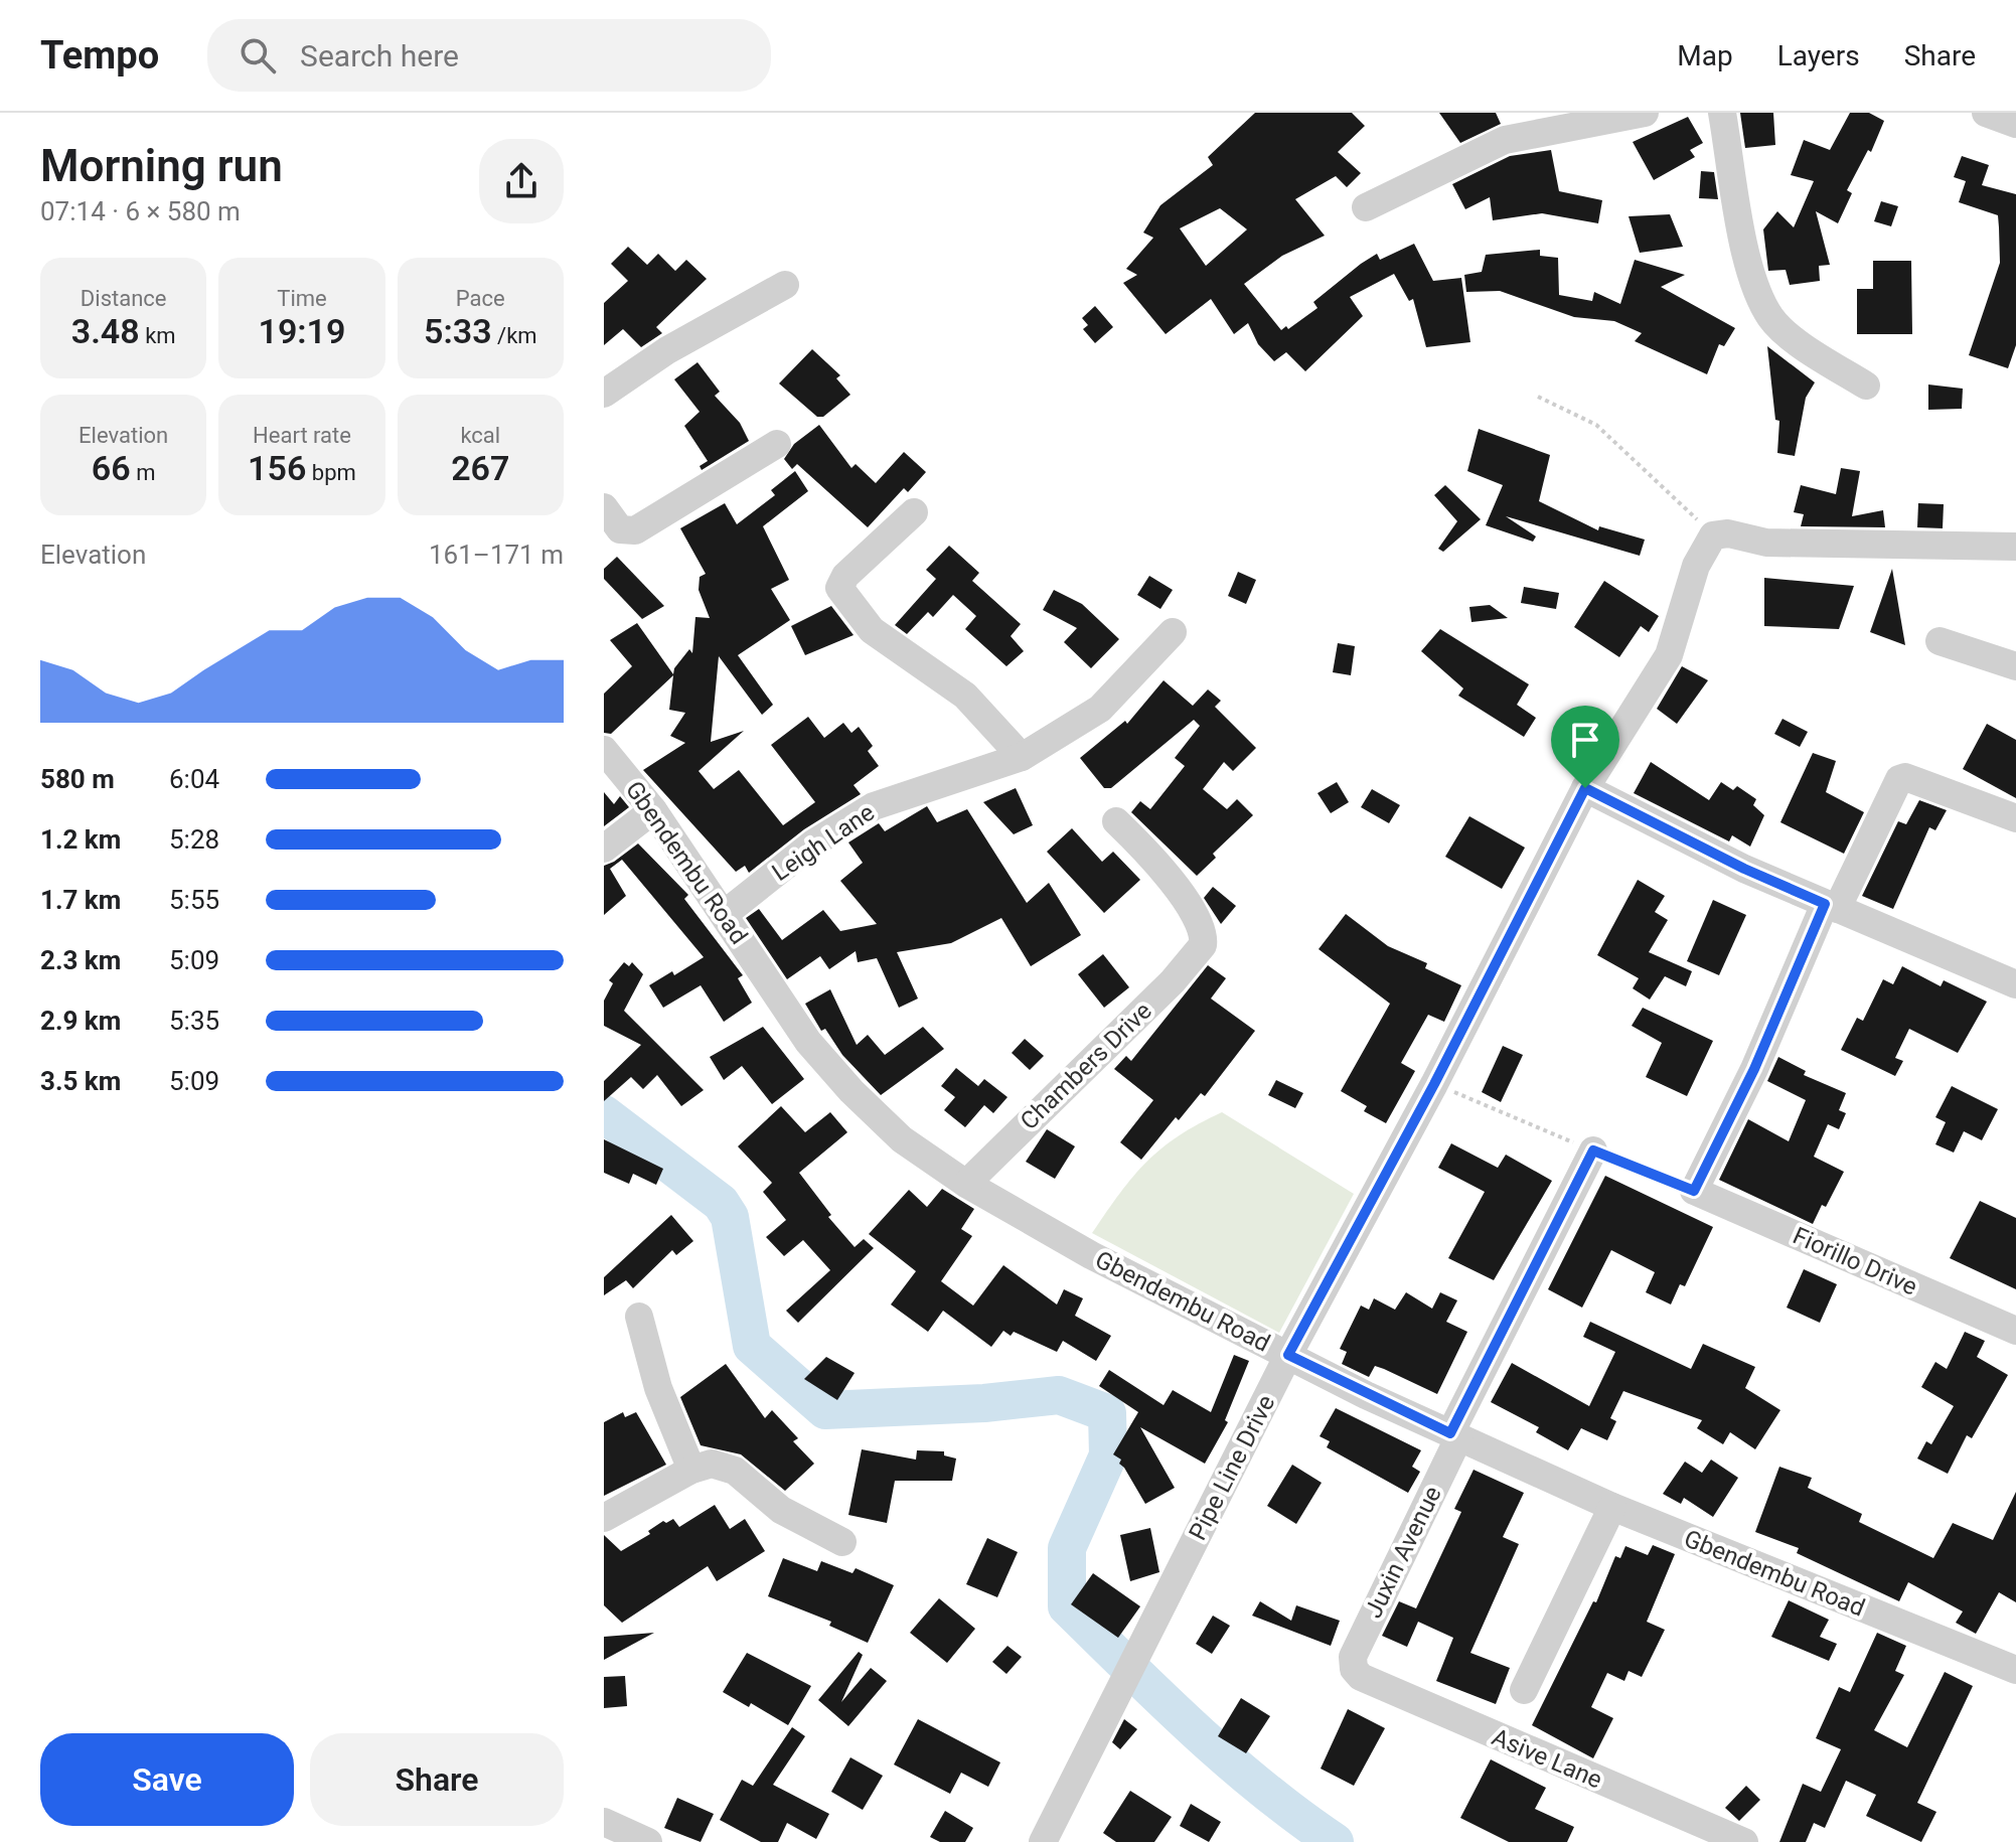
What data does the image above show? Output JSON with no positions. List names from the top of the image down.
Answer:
{
  "streets": {
    "street": [
      "Leigh Lane",
      "Gbendembu Road",
      "Chambers Drive",
      "Fiorillo Drive",
      "Pipe Line Drive",
      "Juxin Avenue",
      "Asive Lane"
    ]
  },
  "crossings": [
    ["Leigh Lane", "Gbendembu Road"],
    ["Gbendembu Road", "Chambers Drive"],
    ["Gbendembu Road", "Pipe Line Drive"],
    ["Gbendembu Road", "Juxin Avenue"],
    ["Juxin Avenue", "Asive Lane"]
  ],
  "page": {
    "header": "Tempo",
    "search": "Search here",
    "nav": ["Map", "Layers", "Share"],
    "heading": ["Morning run", "07:14 · 6 × 580 m"],
    "stats": [
      ["Distance", "3.48 km"],
      ["Time", "19:19"],
      ["Pace", "5:33 /km"],
      ["Elevation", "66 m"],
      ["Heart rate", "156 bpm"],
      ["kcal", "267"]
    ],
    "chart": ["Elevation", "161–171 m"],
    "list": [
      {
        "name": "580 m",
        "note": "6:04"
      },
      {
        "name": "1.2 km",
        "note": "5:28"
      },
      {
        "name": "1.7 km",
        "note": "5:55"
      },
      {
        "name": "2.3 km",
        "note": "5:09"
      },
      {
        "name": "2.9 km",
        "note": "5:35"
      },
      {
        "name": "3.5 km",
        "note": "5:09"
      }
    ],
    "buttons": ["Save", "Share"]
  }
}
